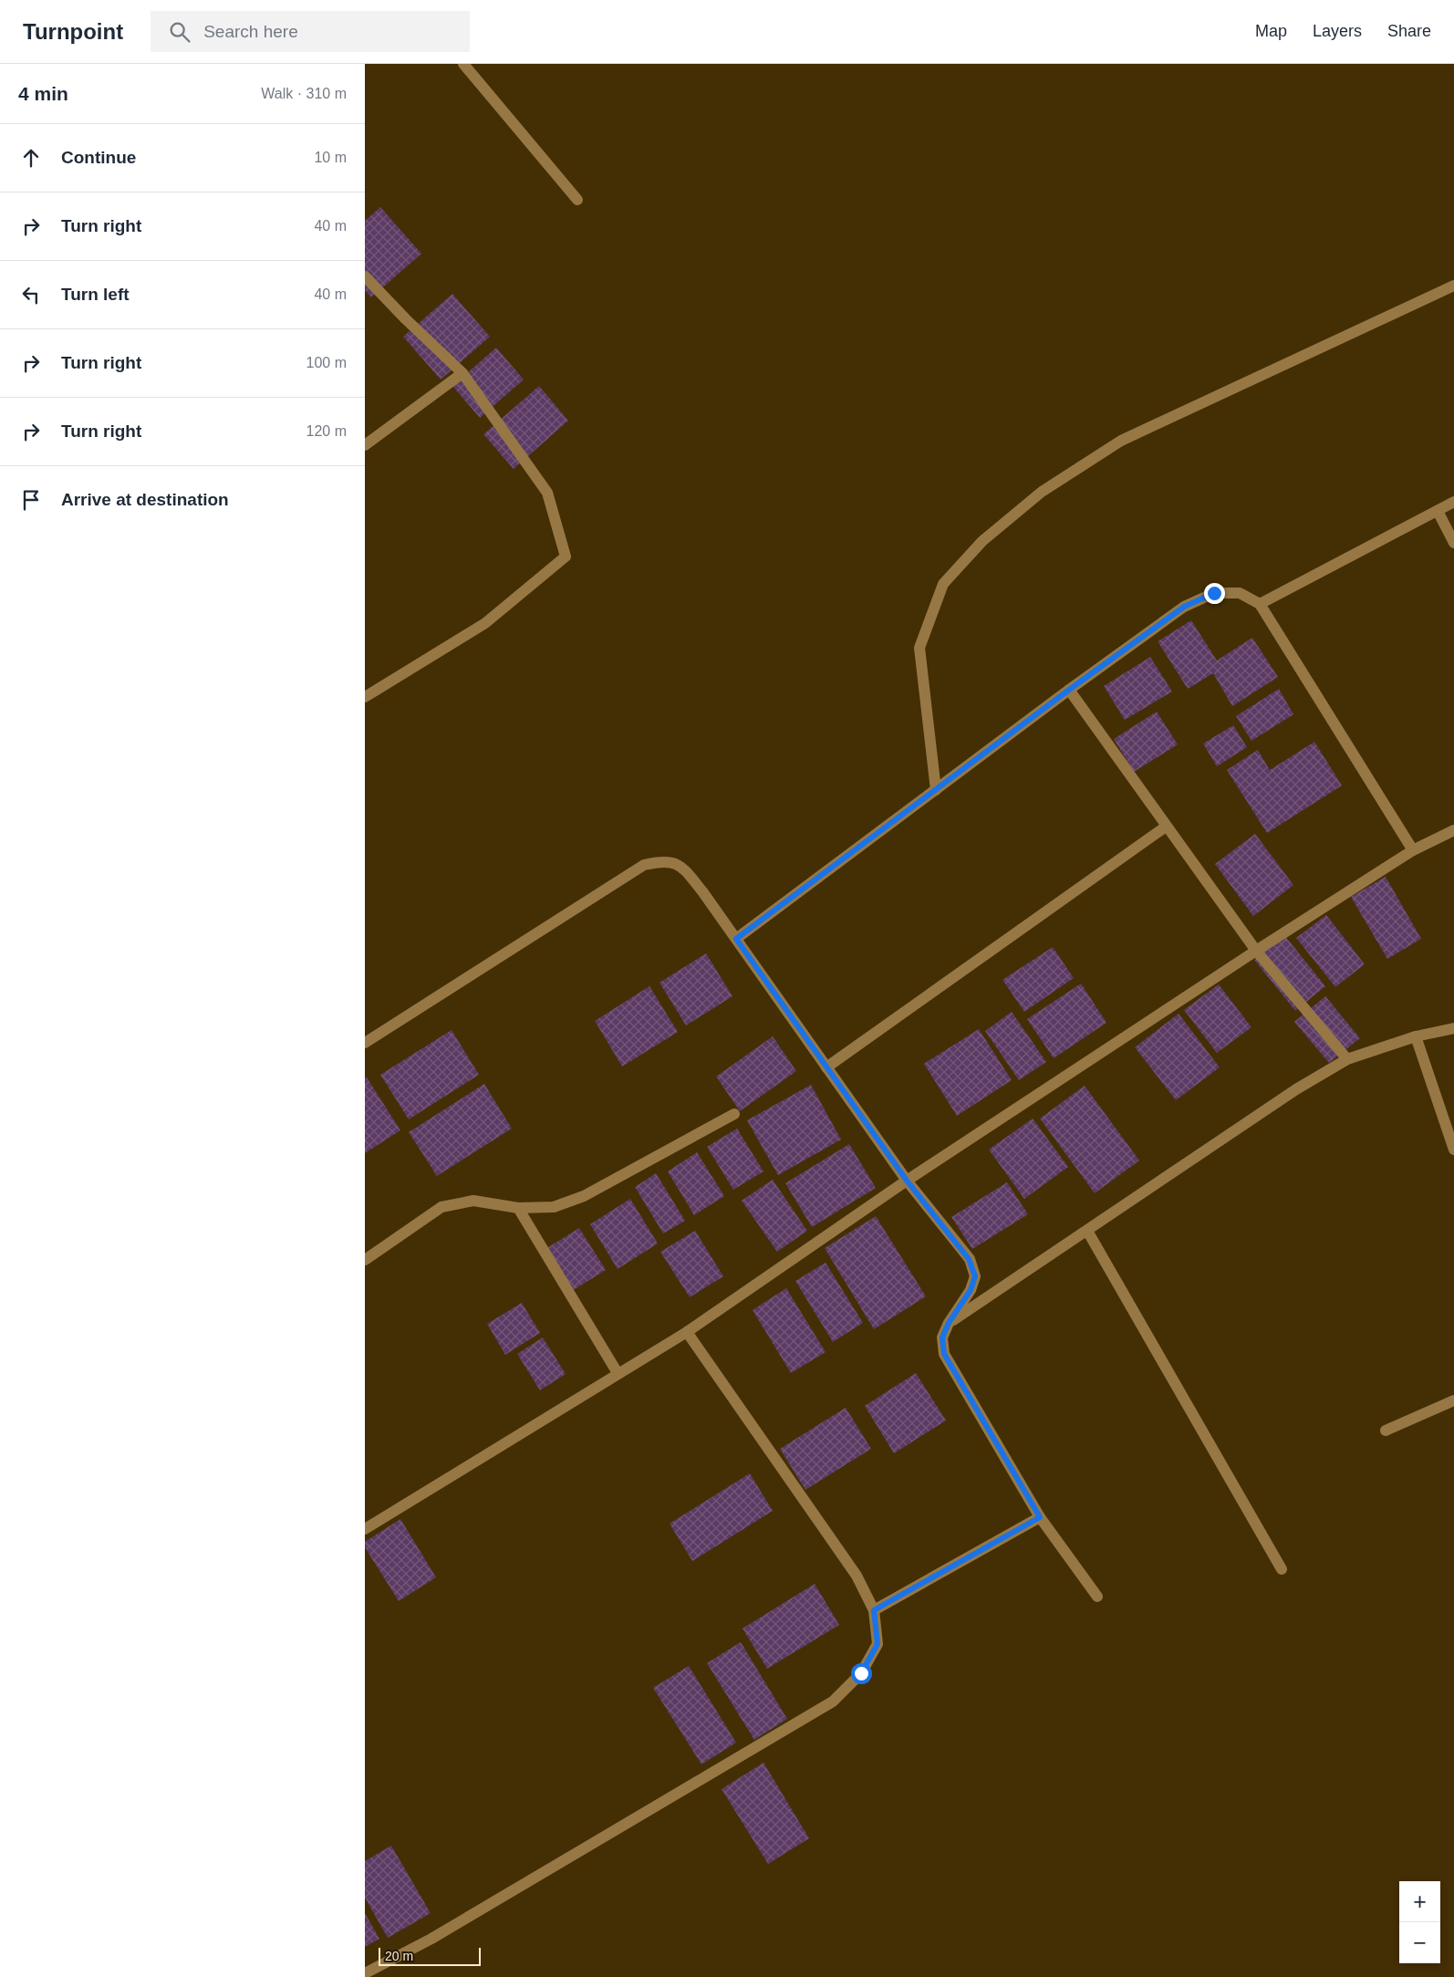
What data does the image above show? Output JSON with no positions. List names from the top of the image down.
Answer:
{
  "scale_bar": "20 m",
  "page": {
    "header": "Turnpoint",
    "search": "Search here",
    "nav": ["Map", "Layers", "Share"],
    "heading": ["4 min", "Walk · 310 m"],
    "list": [
      ["Continue", "10 m"],
      ["Turn right", "40 m"],
      ["Turn left", "40 m"],
      ["Turn right", "100 m"],
      ["Turn right", "120 m"],
      "Arrive at destination"
    ],
    "map_buttons": ["+", "−"],
    "scale": "20 m"
  }
}
